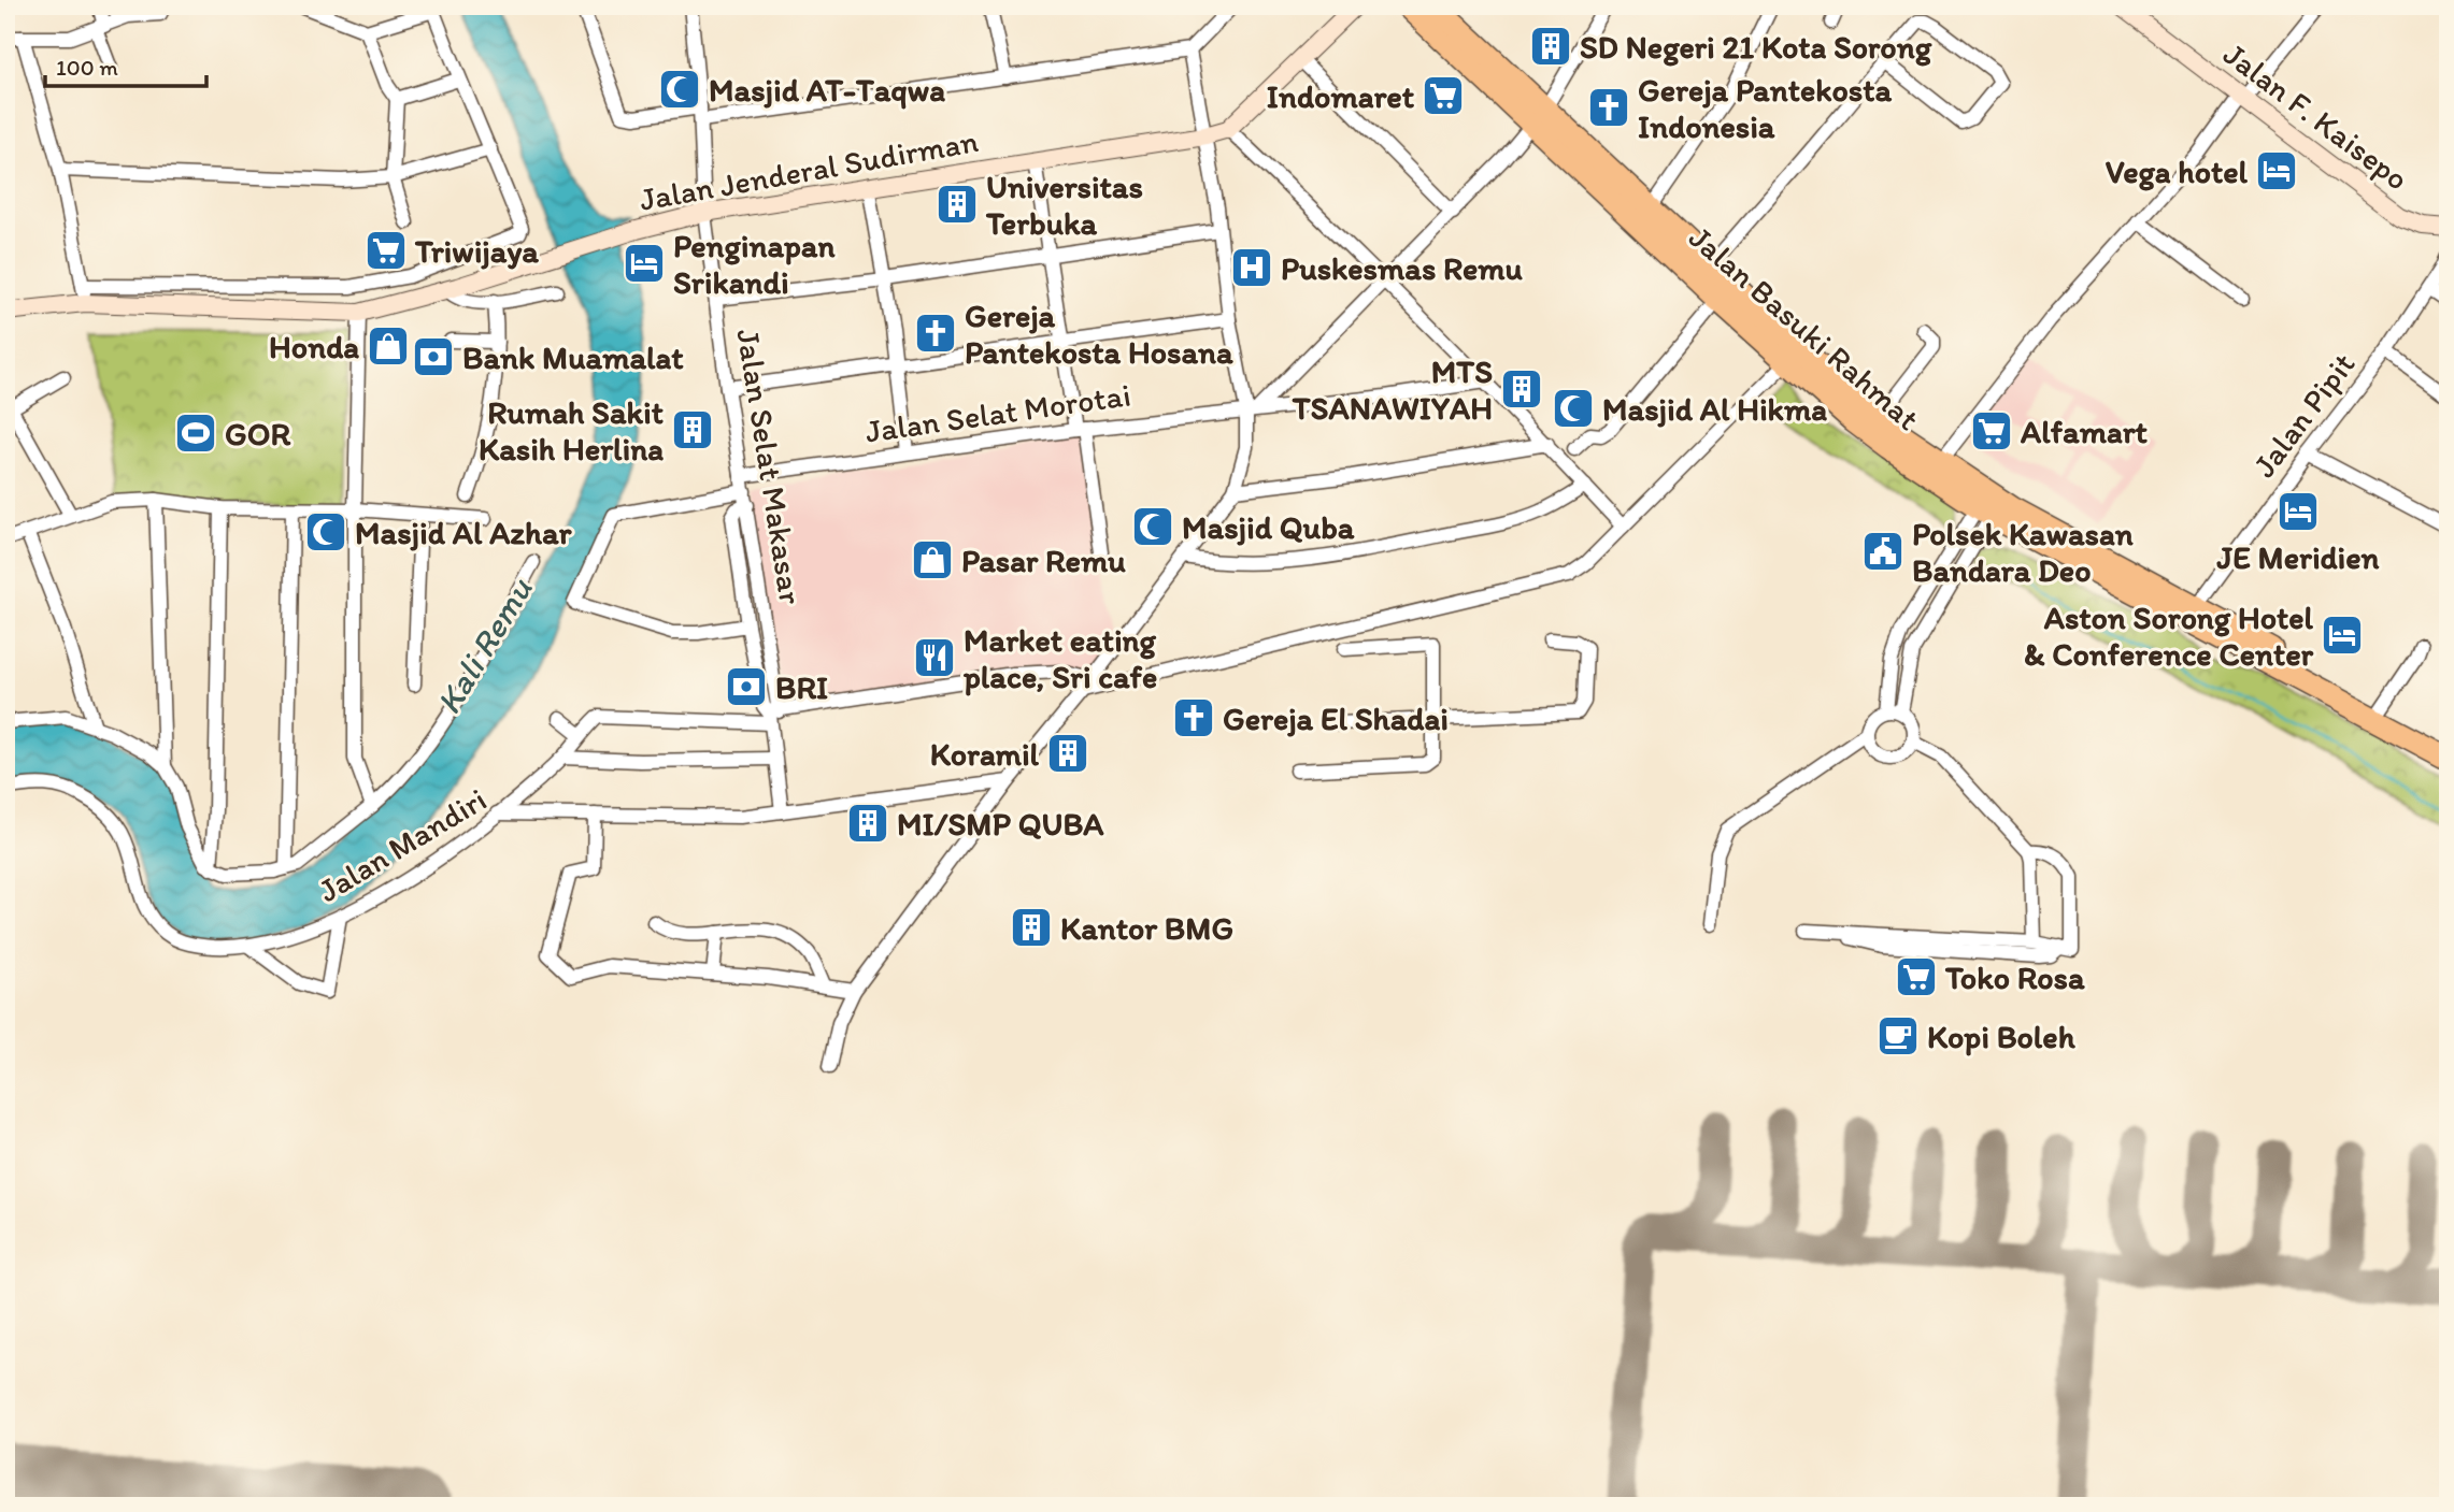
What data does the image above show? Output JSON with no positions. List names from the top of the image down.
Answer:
{
  "streets": {
    "highway": ["Jalan Basuki Rahmat"],
    "main road": ["Jalan F. Kaisepo", "Jalan Jenderal Sudirman"],
    "street": [
      "Jalan Selat Morotai",
      "Jalan Pipit",
      "Jalan Selat Makasar",
      "Jalan Mandiri"
    ]
  },
  "crossings": [
    ["Jalan Jenderal Sudirman", "Jalan Selat Makasar"],
    ["Jalan Selat Morotai", "Jalan Selat Makasar"]
  ],
  "water": ["Kali Remu"],
  "places": {
    "building": [
      "SD Negeri 21 Kota Sorong",
      "Universitas Terbuka",
      "MTS TSANAWIYAH",
      "Rumah Sakit Kasih Herlina",
      "Koramil",
      "MI/SMP QUBA",
      "Kantor BMG"
    ],
    "mosque": [
      "Masjid AT-Taqwa",
      "Masjid Al Hikma",
      "Masjid Quba",
      "Masjid Al Azhar"
    ],
    "supermarket": [
      "Indomaret",
      "Triwijaya",
      "Alfamart",
      "Toko Rosa"
    ],
    "church": ["Gereja Pantekosta Indonesia", "Gereja Pantekosta Hosana", "Gereja El Shadai"],
    "hotel": [
      "Vega hotel",
      "Penginapan Srikandi",
      "JE Meridien",
      "Aston Sorong Hotel & Conference Center"
    ],
    "hospital": ["Puskesmas Remu"],
    "shop": ["Honda", "Pasar Remu"],
    "bank": ["Bank Muamalat", "BRI"],
    "sports": ["GOR"],
    "public building": ["Polsek Kawasan Bandara Deo"],
    "restaurant": ["Market eating place, Sri cafe"],
    "cafe": ["Kopi Boleh"]
  },
  "scale_bar": "100 m"
}
